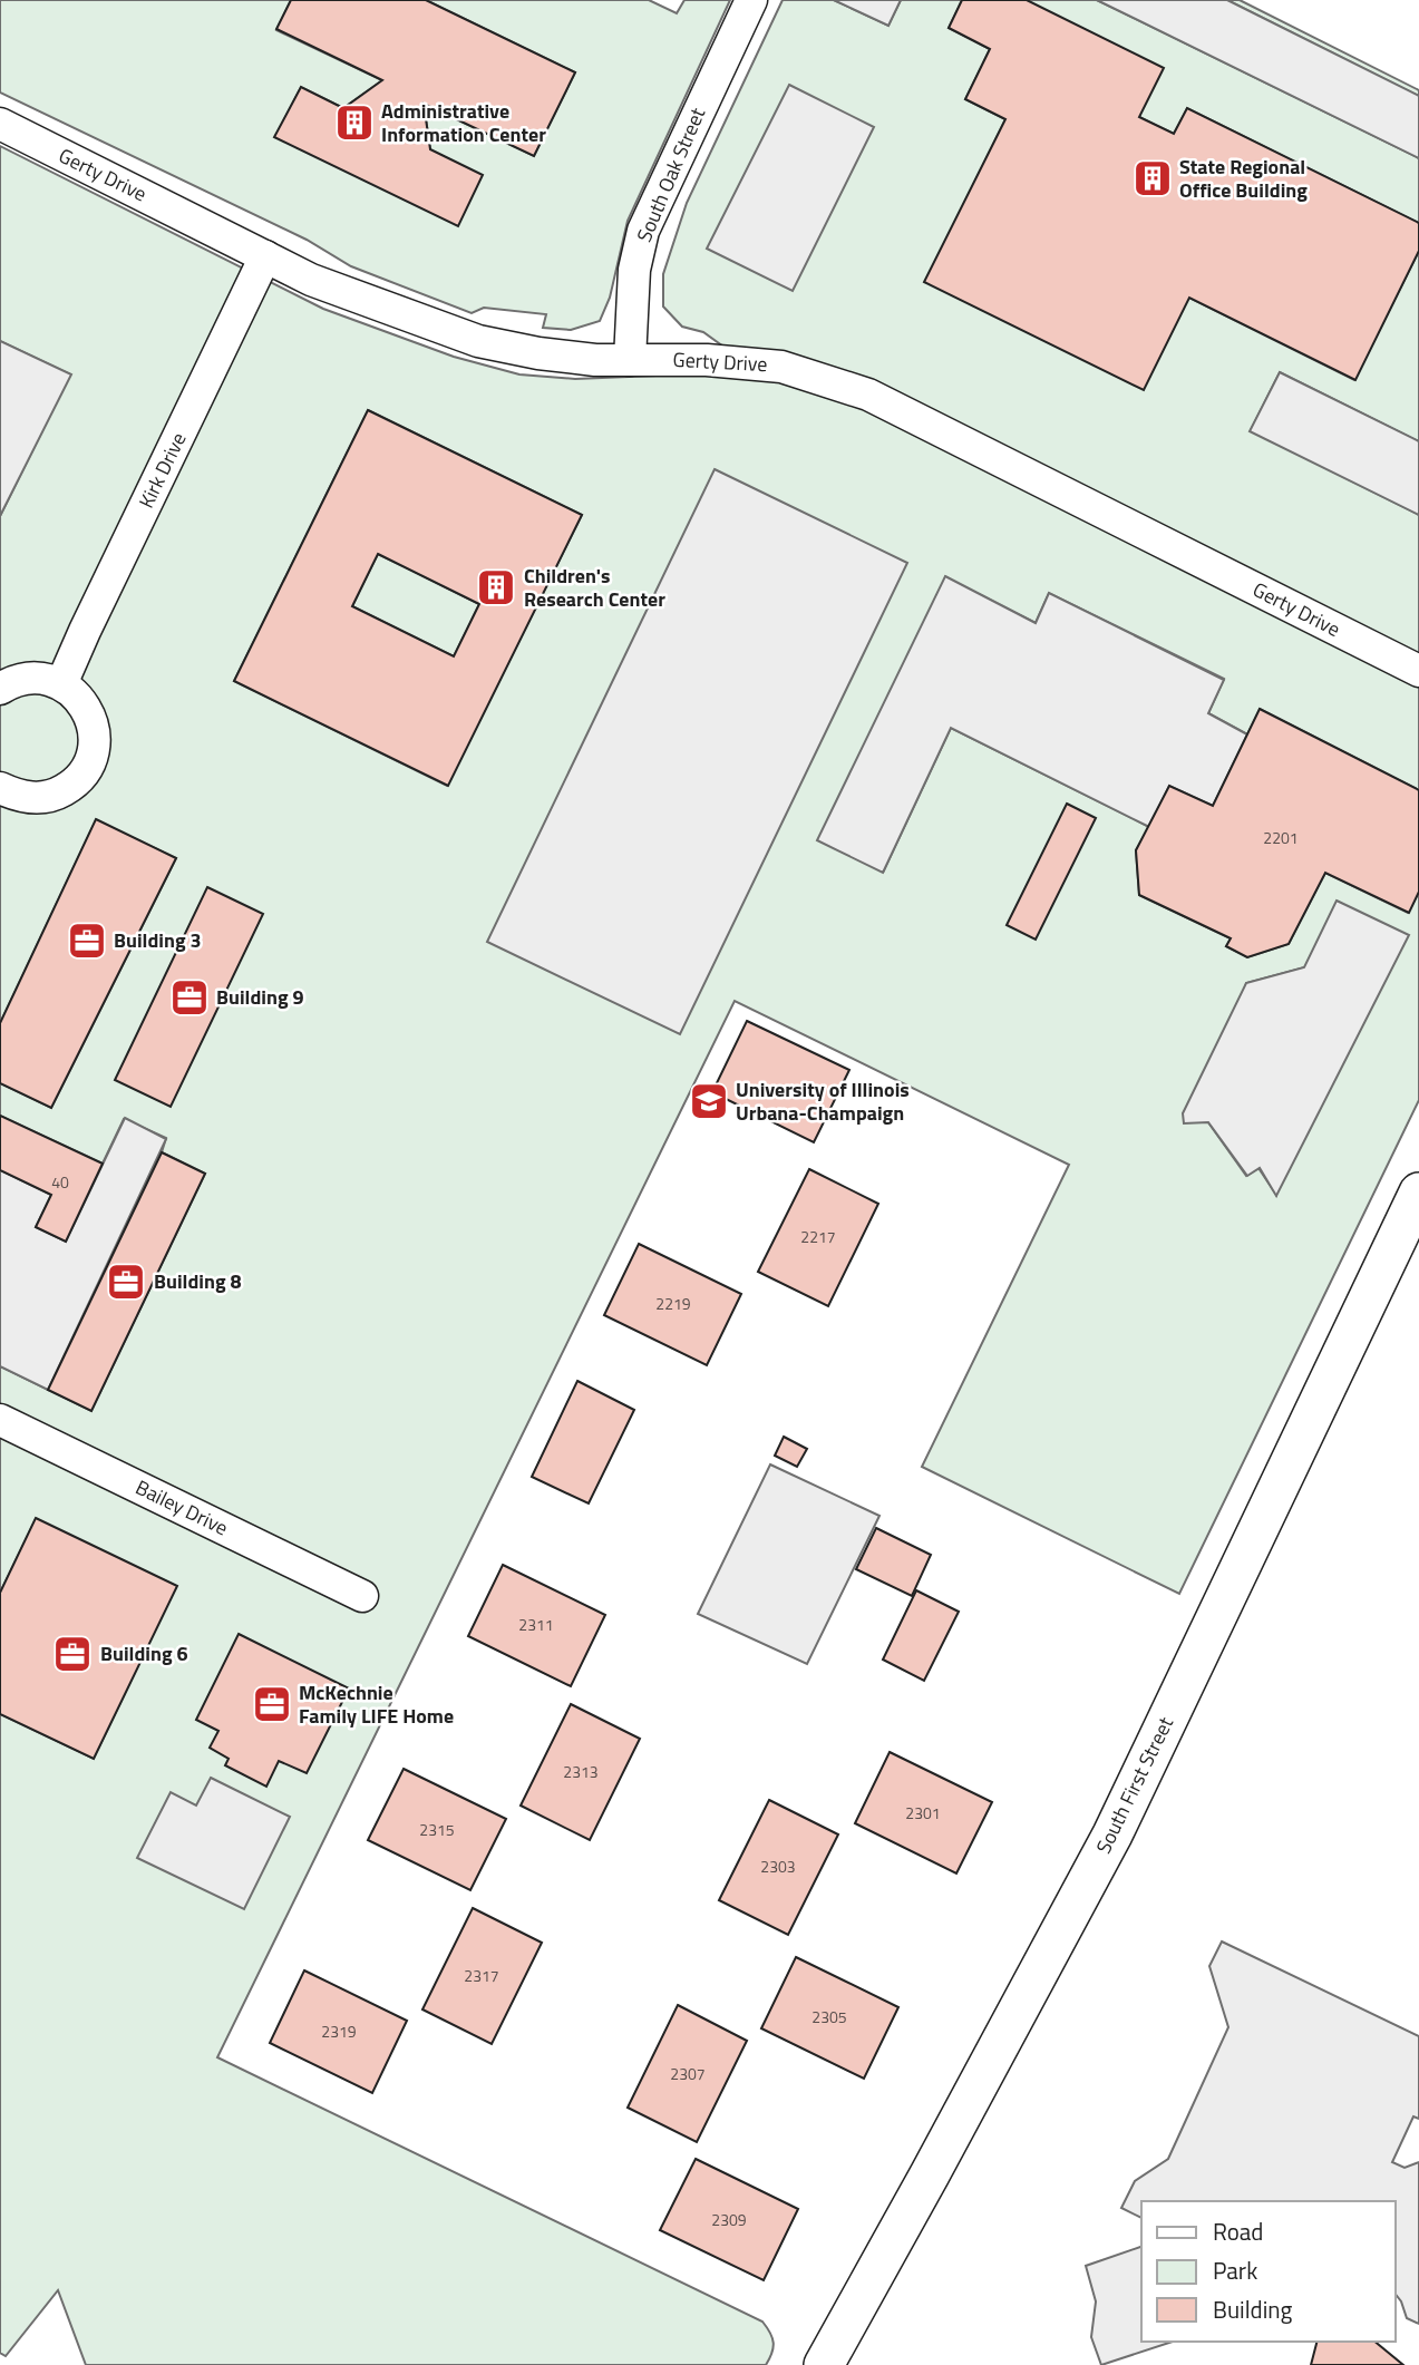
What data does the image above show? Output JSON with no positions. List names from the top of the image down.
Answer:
{
  "streets": {
    "street": [
      "Gerty Drive",
      "South Oak Street",
      "Kirk Drive",
      "Bailey Drive",
      "South First Street"
    ]
  },
  "crossings": [
    ["Gerty Drive", "South Oak Street"],
    ["Gerty Drive", "Kirk Drive"]
  ],
  "places": {
    "building": ["Administrative Information Center", "State Regional Office Building", "Children's Research Center"],
    "office": [
      "Building 3",
      "Building 9",
      "Building 8",
      "Building 6",
      "McKechnie Family LIFE Home"
    ],
    "school or university": ["University of Illinois Urbana-Champaign"]
  },
  "house_numbers": [
    "2201",
    "40",
    "2217",
    "2219",
    "2311",
    "2313",
    "2301",
    "2315",
    "2303",
    "2317",
    "2305",
    "2319",
    "2307",
    "2309"
  ],
  "legend": ["Road", "Park", "Building"]
}
